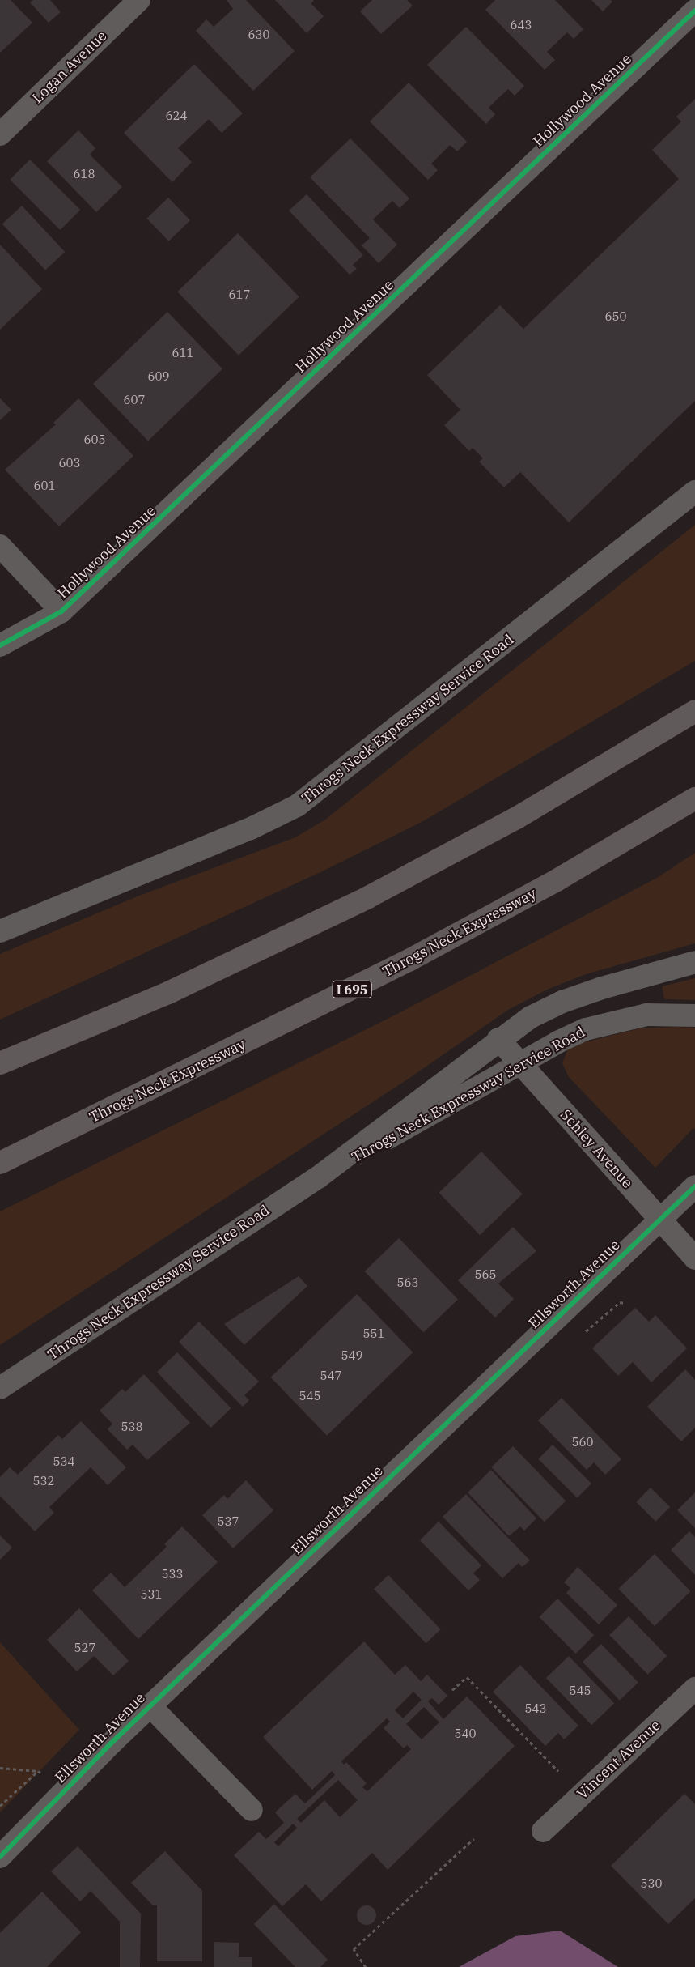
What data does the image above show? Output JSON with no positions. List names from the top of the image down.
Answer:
{
  "streets": {
    "highway": ["Throgs Neck Expressway", "I 695"],
    "street": [
      "Logan Avenue",
      "Hollywood Avenue",
      "Throgs Neck Expressway Service Road",
      "Schley Avenue",
      "Ellsworth Avenue",
      "Vincent Avenue"
    ]
  },
  "crossings": [
    ["Throgs Neck Expressway Service Road", "Schley Avenue"],
    ["Schley Avenue", "Ellsworth Avenue"]
  ],
  "house_numbers": [
    "643",
    "630",
    "624",
    "618",
    "617",
    "650",
    "611",
    "609",
    "607",
    "605",
    "603",
    "601",
    "565",
    "563",
    "551",
    "549",
    "547",
    "545",
    "538",
    "560",
    "534",
    "532",
    "537",
    "533",
    "531",
    "527",
    "545",
    "543",
    "540",
    "530"
  ]
}
